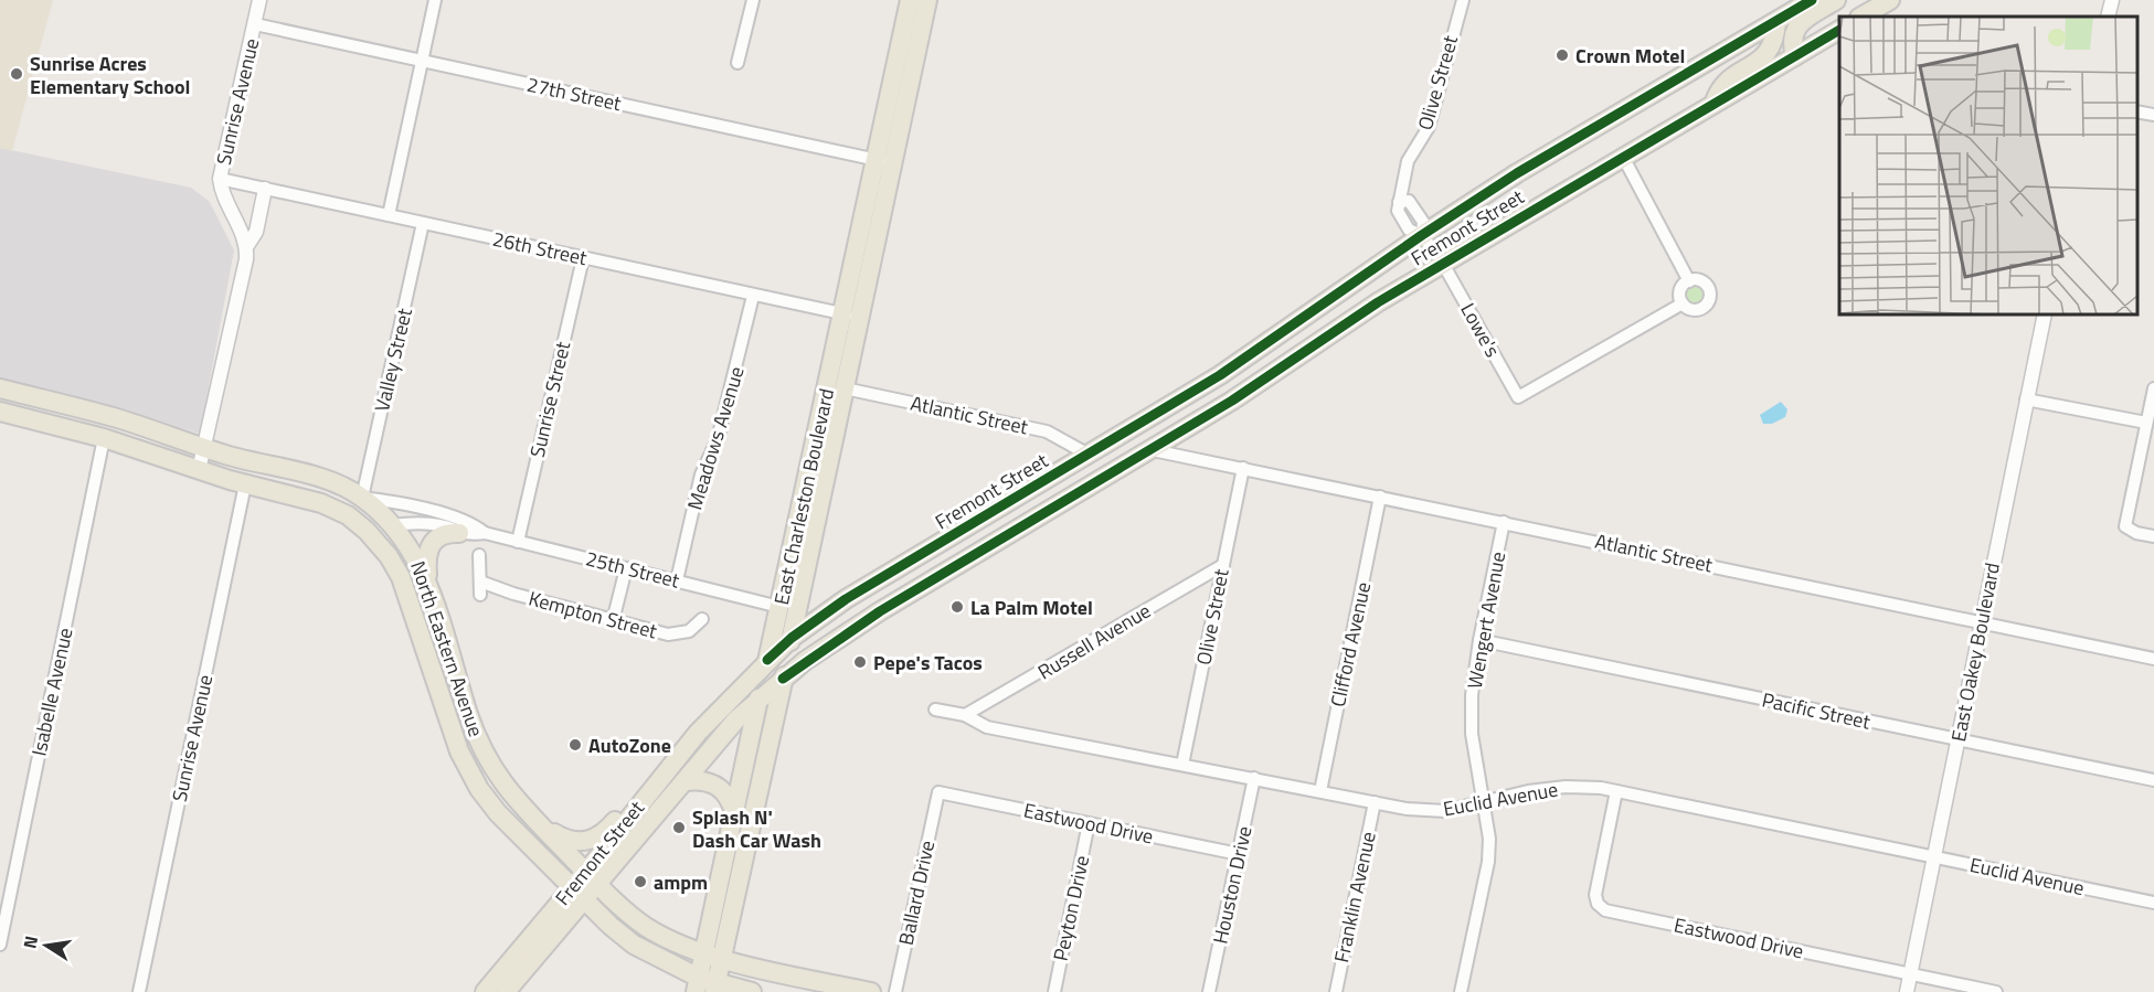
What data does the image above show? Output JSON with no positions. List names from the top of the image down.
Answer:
{
  "streets": {
    "main road": ["Fremont Street", "East Charleston Boulevard", "North Eastern Avenue"],
    "street": [
      "Olive Street",
      "27th Street",
      "Sunrise Avenue",
      "26th Street",
      "Lowe's",
      "Valley Street",
      "Sunrise Street",
      "Atlantic Street",
      "Meadows Avenue",
      "25th Street",
      "Kempton Street",
      "Wengert Avenue",
      "Russell Avenue",
      "Clifford Avenue",
      "East Oakey Boulevard",
      "Isabelle Avenue",
      "Pacific Street",
      "Euclid Avenue",
      "Eastwood Drive",
      "Houston Drive",
      "Ballard Drive",
      "Franklin Avenue",
      "Peyton Drive"
    ]
  },
  "crossings": [
    ["Olive Street", "Fremont Street"],
    ["Olive Street", "Lowe's"],
    ["Olive Street", "Atlantic Street"],
    ["Olive Street", "Russell Avenue"],
    ["Olive Street", "Euclid Avenue"],
    ["27th Street", "Sunrise Avenue"],
    ["27th Street", "East Charleston Boulevard"],
    ["Sunrise Avenue", "26th Street"],
    ["Sunrise Avenue", "North Eastern Avenue"],
    ["Fremont Street", "Lowe's"],
    ["Fremont Street", "Atlantic Street"],
    ["Fremont Street", "East Charleston Boulevard"],
    ["Fremont Street", "North Eastern Avenue"],
    ["26th Street", "Valley Street"],
    ["26th Street", "Sunrise Street"],
    ["26th Street", "Meadows Avenue"],
    ["26th Street", "East Charleston Boulevard"],
    ["Valley Street", "25th Street"],
    ["Valley Street", "North Eastern Avenue"],
    ["Sunrise Street", "25th Street"],
    ["Atlantic Street", "East Charleston Boulevard"],
    ["Atlantic Street", "Wengert Avenue"],
    ["Atlantic Street", "Clifford Avenue"],
    ["Atlantic Street", "East Oakey Boulevard"],
    ["Meadows Avenue", "25th Street"],
    ["East Charleston Boulevard", "25th Street"],
    ["East Charleston Boulevard", "North Eastern Avenue"],
    ["25th Street", "North Eastern Avenue"],
    ["Wengert Avenue", "Pacific Street"],
    ["Wengert Avenue", "Euclid Avenue"],
    ["Russell Avenue", "Euclid Avenue"],
    ["Clifford Avenue", "Euclid Avenue"],
    ["North Eastern Avenue", "Isabelle Avenue"],
    ["East Oakey Boulevard", "Pacific Street"],
    ["East Oakey Boulevard", "Euclid Avenue"],
    ["East Oakey Boulevard", "Eastwood Drive"],
    ["Euclid Avenue", "Eastwood Drive"],
    ["Euclid Avenue", "Houston Drive"],
    ["Euclid Avenue", "Franklin Avenue"],
    ["Eastwood Drive", "Houston Drive"],
    ["Eastwood Drive", "Ballard Drive"],
    ["Eastwood Drive", "Peyton Drive"]
  ],
  "places": [
    "Crown Motel",
    "Sunrise Acres Elementary School",
    "La Palm Motel",
    "Pepe's Tacos",
    "AutoZone",
    "Splash N' Dash Car Wash",
    "ampm"
  ],
  "north": "left"
}
